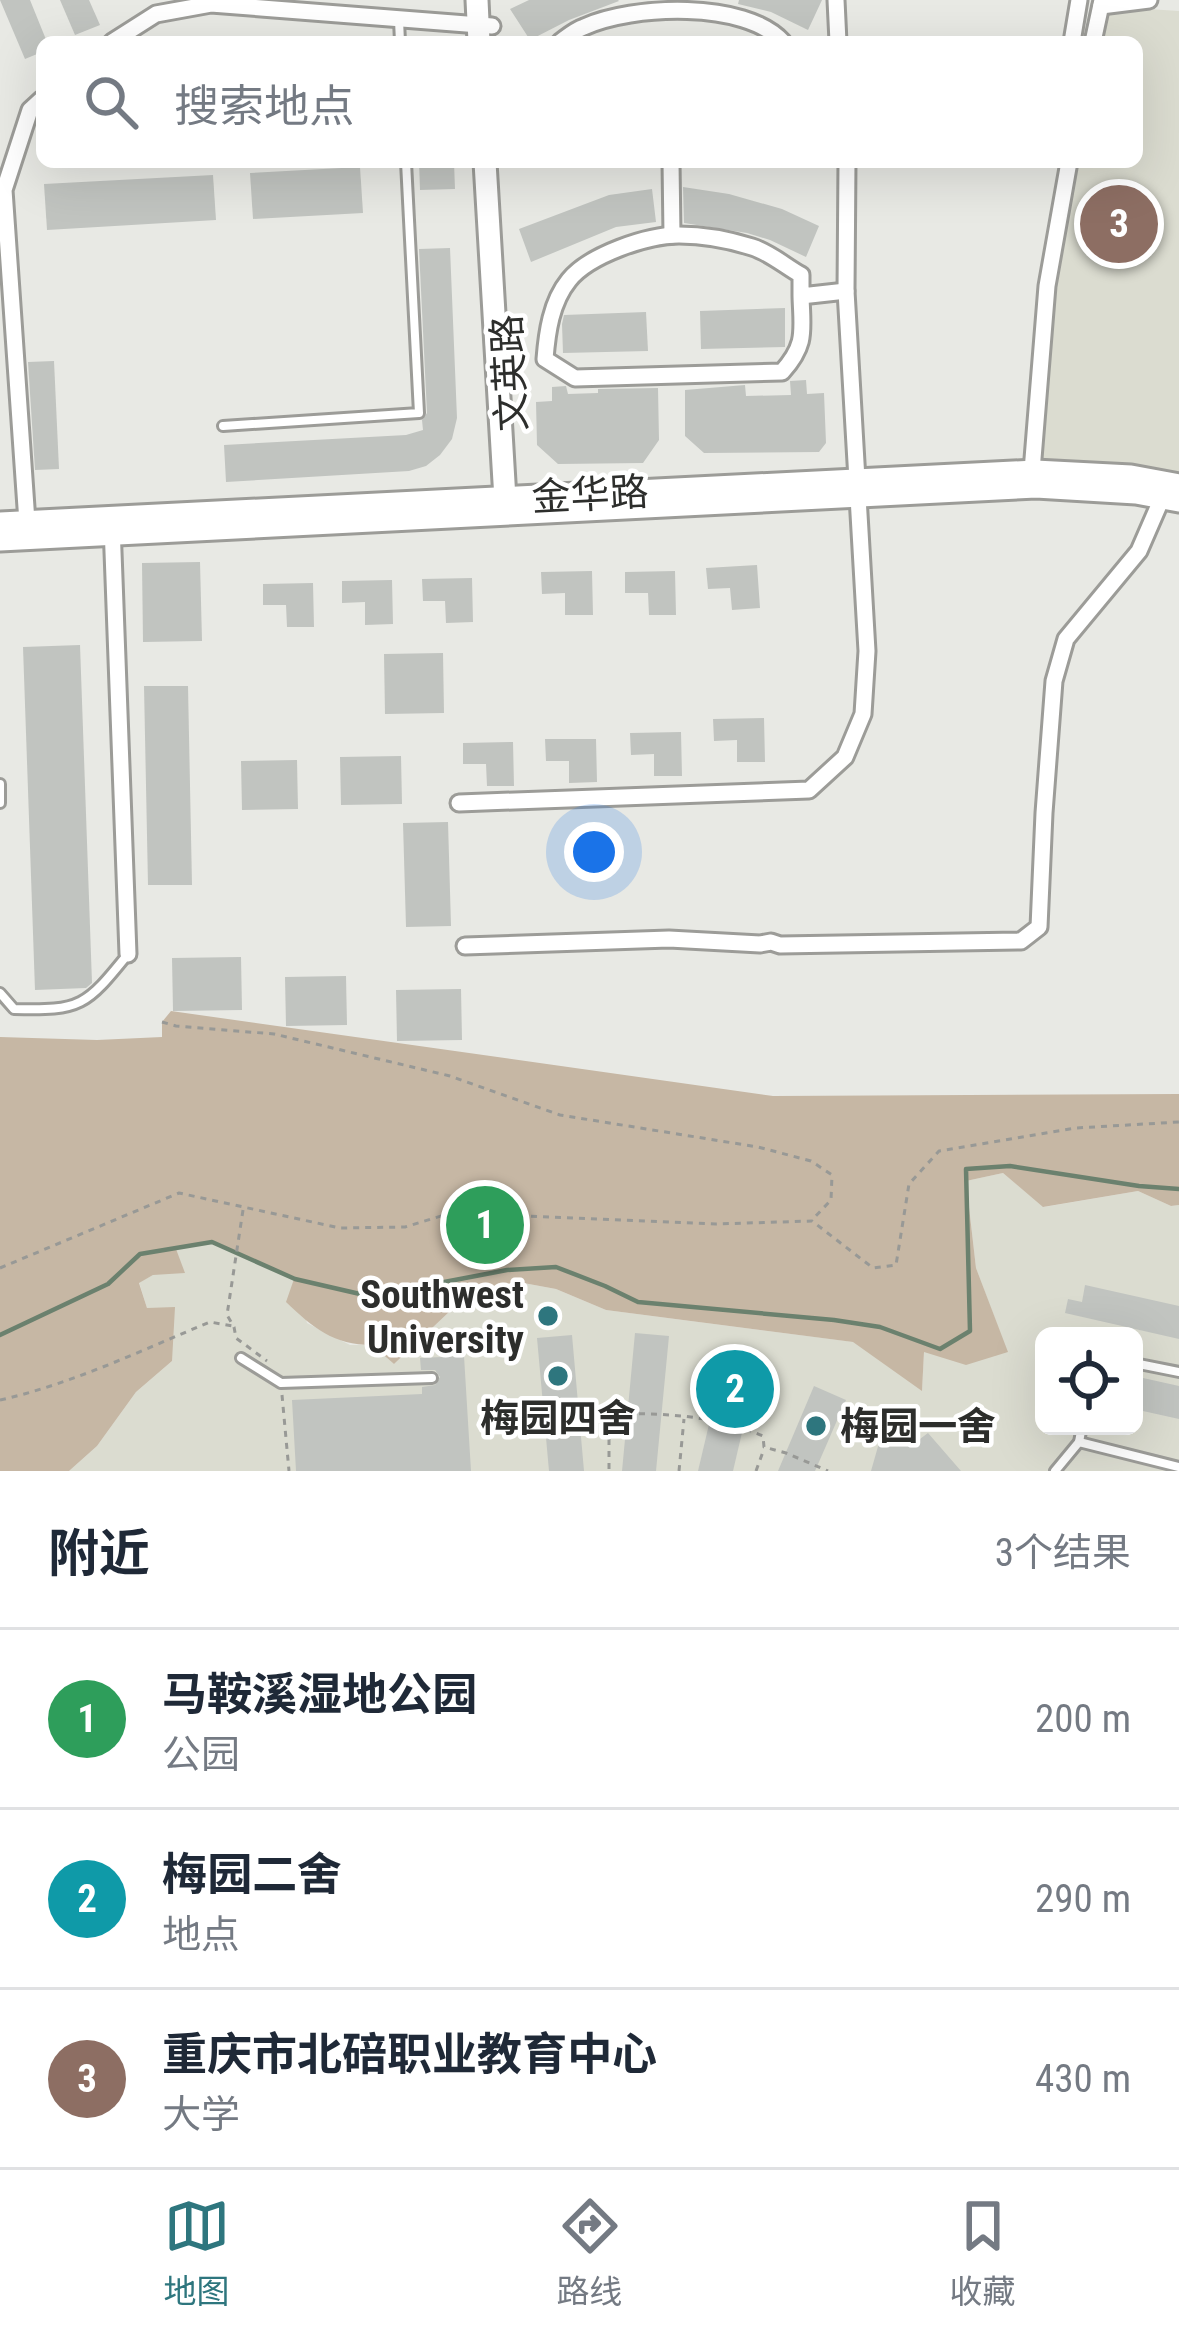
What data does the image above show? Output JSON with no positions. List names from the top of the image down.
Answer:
{
  "streets": {
    "main road": ["文英路", "金华路"]
  },
  "crossings": [
    ["文英路", "金华路"]
  ],
  "places": ["Southwest University", "梅园四舍", "梅园一舍"],
  "page": {
    "search": "搜索地点",
    "pins": ["3", "1", "2"],
    "heading": ["附近", "3个结果"],
    "list": [
      {
        "mark": "1",
        "name": "马鞍溪湿地公园",
        "note": "公园",
        "value": "200 m"
      },
      {
        "mark": "2",
        "name": "梅园二舍",
        "note": "地点",
        "value": "290 m"
      },
      {
        "mark": "3",
        "name": "重庆市北碚职业教育中心",
        "note": "大学",
        "value": "430 m"
      }
    ],
    "nav": ["地图", "路线", "收藏"]
  }
}
